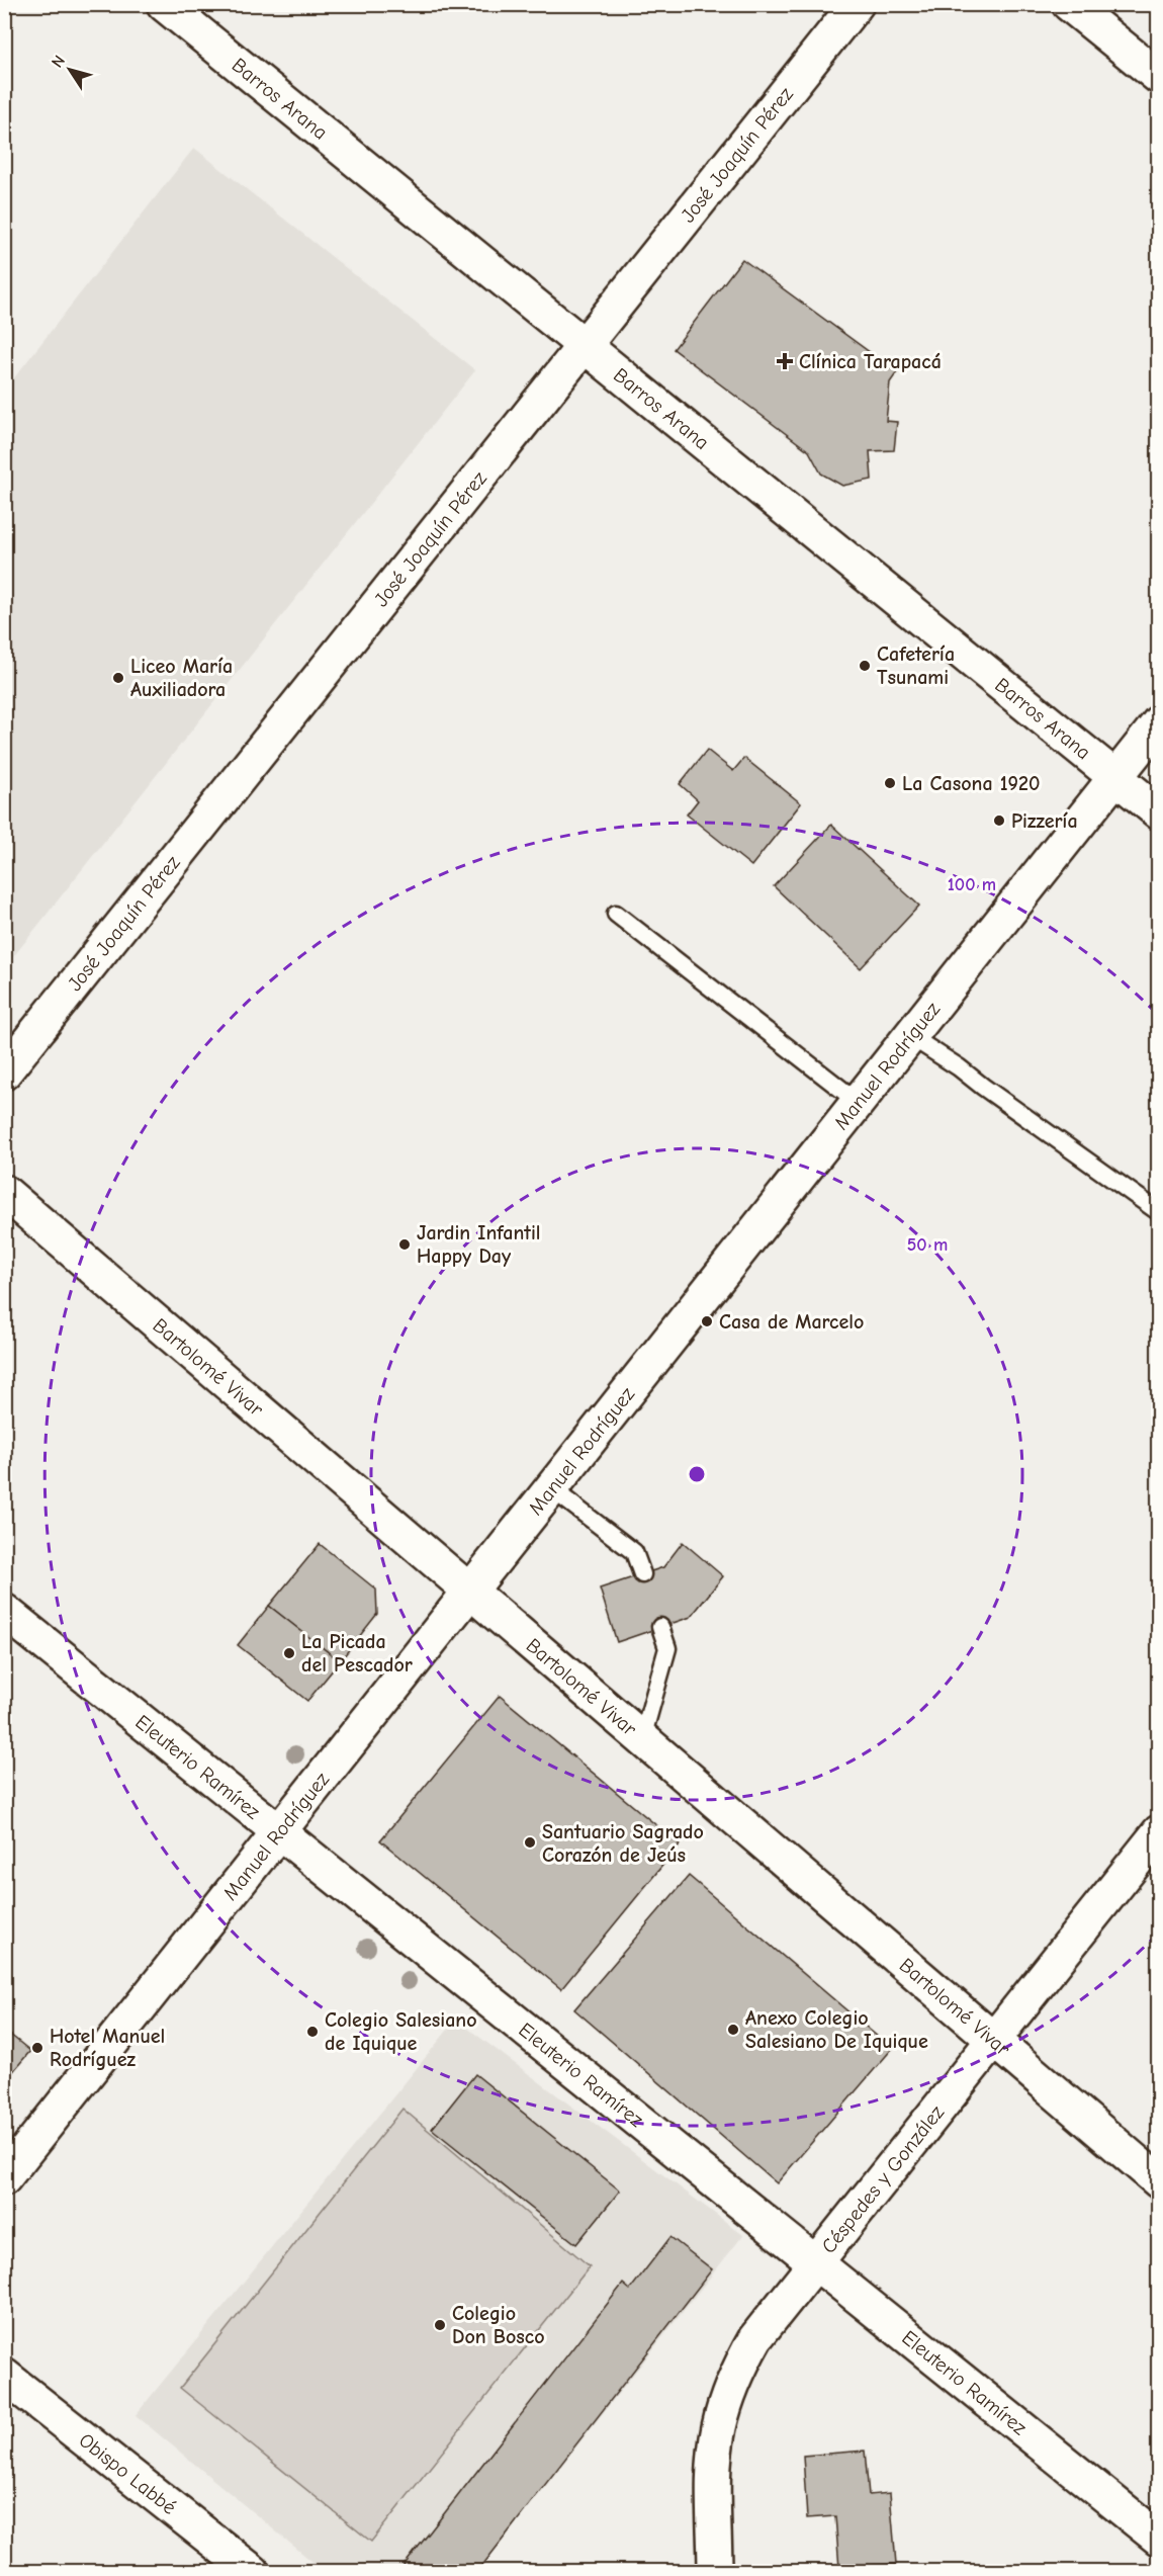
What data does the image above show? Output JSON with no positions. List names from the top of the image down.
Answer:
{
  "streets": {
    "street": [
      "Barros Arana",
      "José Joaquín Pérez",
      "Manuel Rodríguez",
      "Bartolomé Vivar",
      "Eleuterio Ramírez",
      "Céspedes y González",
      "Obispo Labbé"
    ]
  },
  "crossings": [
    ["Barros Arana", "José Joaquín Pérez"],
    ["Barros Arana", "Manuel Rodríguez"],
    ["Manuel Rodríguez", "Bartolomé Vivar"],
    ["Manuel Rodríguez", "Eleuterio Ramírez"],
    ["Bartolomé Vivar", "Céspedes y González"],
    ["Eleuterio Ramírez", "Céspedes y González"]
  ],
  "places": {
    "health": ["Clínica Tarapacá"],
    "other": [
      "Cafetería Tsunami",
      "Liceo María Auxiliadora",
      "La Casona 1920",
      "Pizzería",
      "Jardin Infantil Happy Day",
      "Casa de Marcelo",
      "La Picada del Pescador",
      "Santuario Sagrado Corazón de Jeús",
      "Anexo Colegio Salesiano De Iquique",
      "Colegio Salesiano de Iquique",
      "Hotel Manuel Rodríguez",
      "Colegio Don Bosco"
    ]
  },
  "north": "top left",
  "rings": ["100 m", "50 m"]
}
